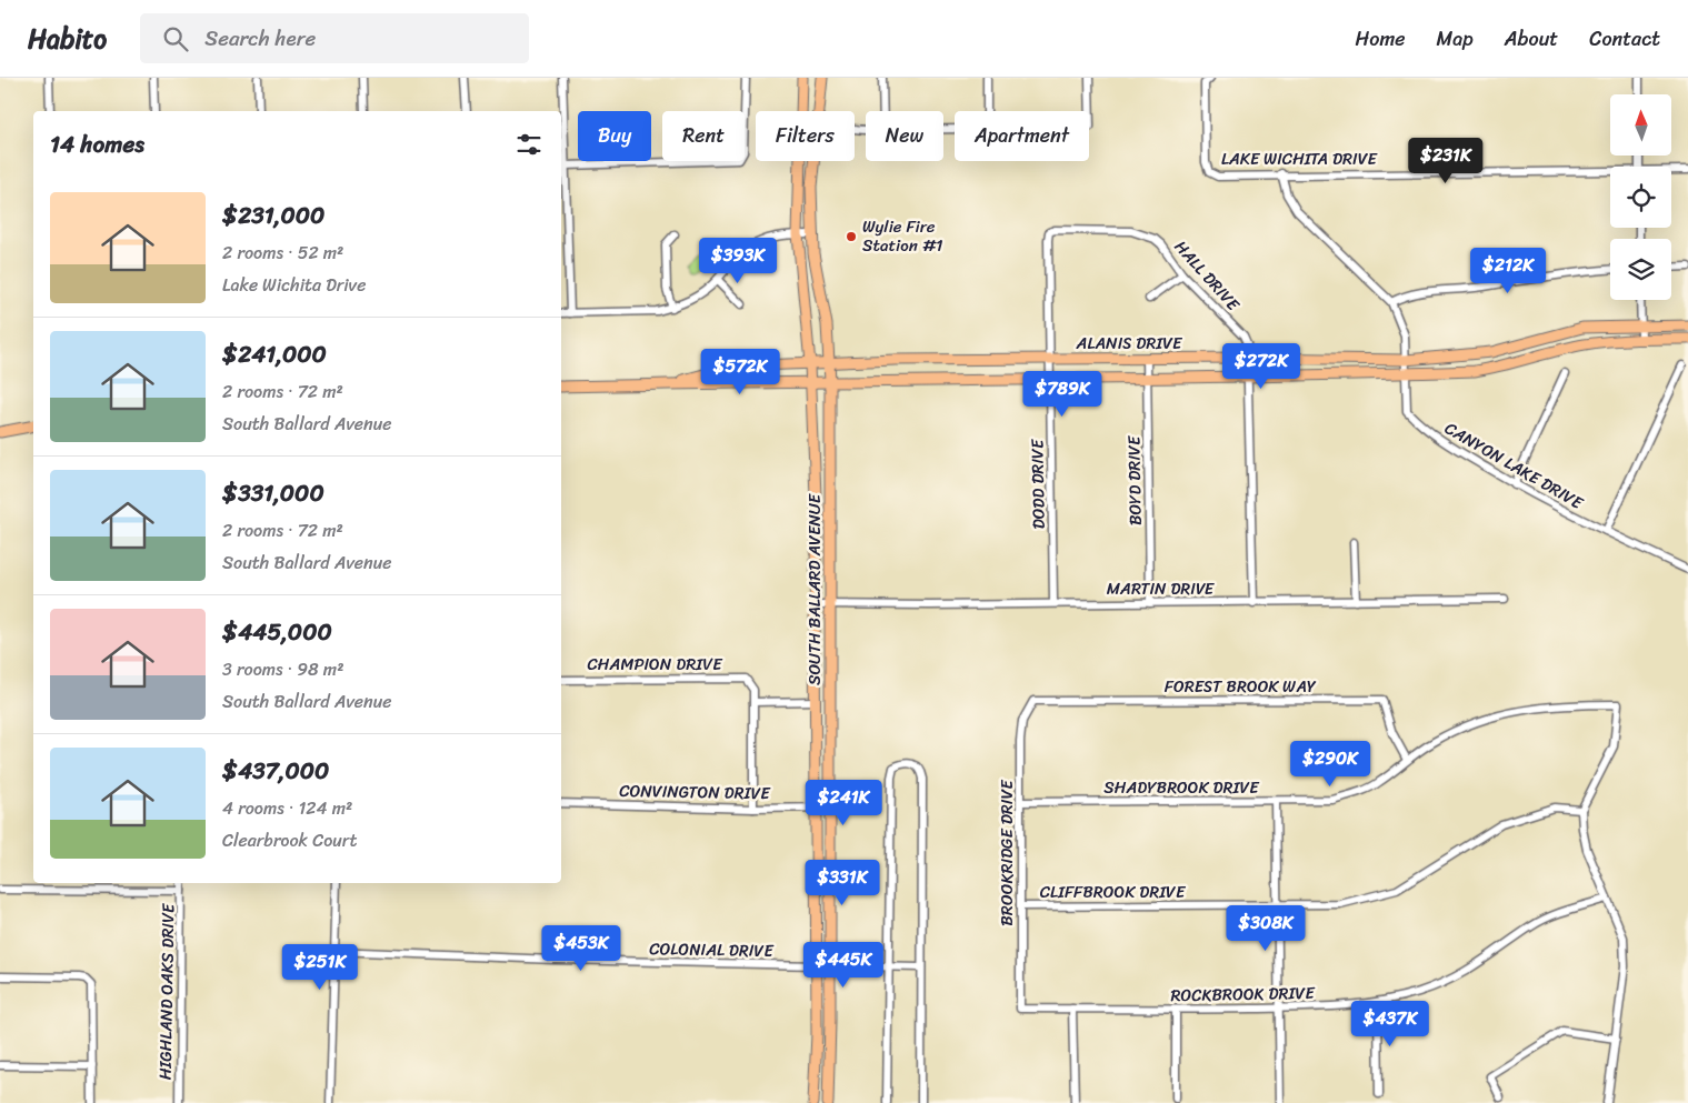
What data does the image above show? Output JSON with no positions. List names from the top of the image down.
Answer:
{
  "streets": {
    "main road": ["ALANIS DRIVE", "SOUTH BALLARD AVENUE"],
    "street": [
      "LAKE WICHITA DRIVE",
      "HALL DRIVE",
      "CANYON LAKE DRIVE",
      "BOYD DRIVE",
      "DODD DRIVE",
      "MARTIN DRIVE",
      "CHAMPION DRIVE",
      "FOREST BROOK WAY",
      "SHADYBROOK DRIVE",
      "CONVINGTON DRIVE",
      "BROOKRIDGE DRIVE",
      "CLIFFBROOK DRIVE",
      "COLONIAL DRIVE",
      "HIGHLAND OAKS DRIVE",
      "ROCKBROOK DRIVE"
    ]
  },
  "crossings": [
    ["LAKE WICHITA DRIVE", "CANYON LAKE DRIVE"],
    ["HALL DRIVE", "ALANIS DRIVE"],
    ["HALL DRIVE", "DODD DRIVE"],
    ["HALL DRIVE", "MARTIN DRIVE"],
    ["ALANIS DRIVE", "CANYON LAKE DRIVE"],
    ["ALANIS DRIVE", "BOYD DRIVE"],
    ["ALANIS DRIVE", "DODD DRIVE"],
    ["ALANIS DRIVE", "SOUTH BALLARD AVENUE"],
    ["BOYD DRIVE", "MARTIN DRIVE"],
    ["DODD DRIVE", "MARTIN DRIVE"],
    ["MARTIN DRIVE", "SOUTH BALLARD AVENUE"],
    ["SOUTH BALLARD AVENUE", "CONVINGTON DRIVE"],
    ["SOUTH BALLARD AVENUE", "COLONIAL DRIVE"],
    ["FOREST BROOK WAY", "SHADYBROOK DRIVE"],
    ["FOREST BROOK WAY", "BROOKRIDGE DRIVE"],
    ["SHADYBROOK DRIVE", "BROOKRIDGE DRIVE"],
    ["SHADYBROOK DRIVE", "CLIFFBROOK DRIVE"],
    ["BROOKRIDGE DRIVE", "CLIFFBROOK DRIVE"],
    ["BROOKRIDGE DRIVE", "ROCKBROOK DRIVE"]
  ],
  "places": ["Wylie Fire Station #1"],
  "north": "top",
  "page": {
    "header": "Habito",
    "search": "Search here",
    "nav": [
      "Home",
      "Map",
      "About",
      "Contact"
    ],
    "chip": [
      "Buy",
      "Rent",
      "Filters",
      "New",
      "Apartment"
    ],
    "heading": "14 homes",
    "price": [
      "$231K",
      "$393K",
      "$212K",
      "$272K",
      "$572K",
      "$789K",
      "$290K",
      "$241K",
      "$331K",
      "$308K",
      "$453K",
      "$445K",
      "$251K",
      "$437K"
    ],
    "list": [
      {
        "name": "$231,000",
        "note": "2 rooms · 52 m² · Lake Wichita Drive"
      },
      {
        "name": "$241,000",
        "note": "2 rooms · 72 m² · South Ballard Avenue"
      },
      {
        "name": "$331,000",
        "note": "2 rooms · 72 m² · South Ballard Avenue"
      },
      {
        "name": "$445,000",
        "note": "3 rooms · 98 m² · South Ballard Avenue"
      },
      {
        "name": "$437,000",
        "note": "4 rooms · 124 m² · Clearbrook Court"
      }
    ]
  }
}
